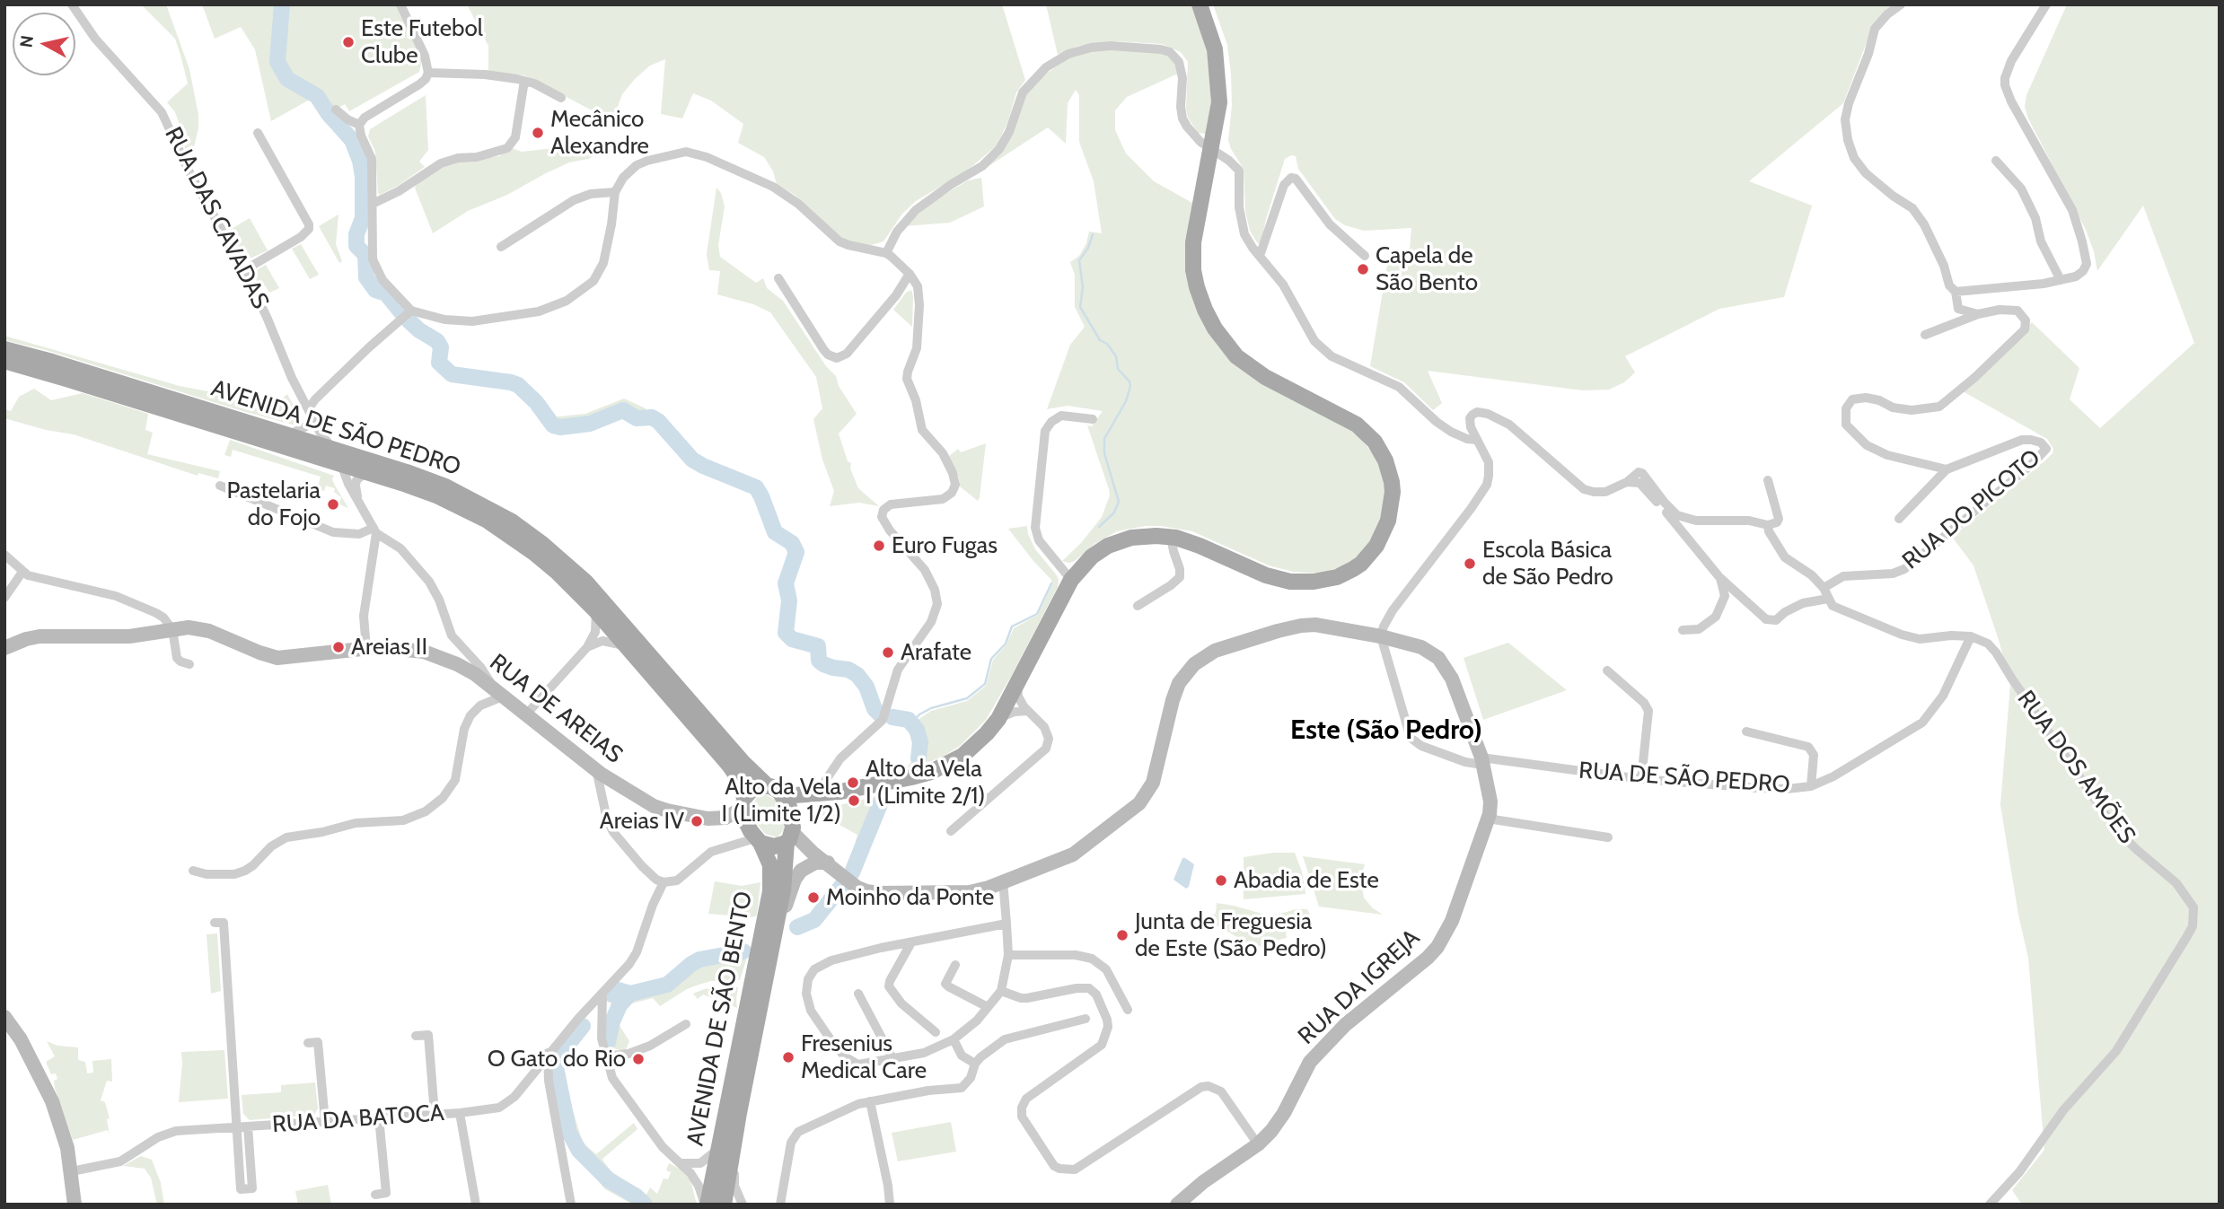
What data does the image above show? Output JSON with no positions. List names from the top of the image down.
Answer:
{
  "streets": {
    "main road": ["AVENIDA DE SÃO PEDRO", "AVENIDA DE SÃO BENTO"],
    "street": [
      "RUA DAS CAVADAS",
      "RUA DO PICOTO",
      "RUA DE AREIAS",
      "RUA DOS AMÕES",
      "RUA DE SÃO PEDRO",
      "RUA DA IGREJA",
      "RUA DA BATOCA"
    ]
  },
  "crossings": [
    ["RUA DAS CAVADAS", "AVENIDA DE SÃO PEDRO"],
    ["AVENIDA DE SÃO PEDRO", "RUA DE AREIAS"],
    ["AVENIDA DE SÃO PEDRO", "RUA DA IGREJA"],
    ["AVENIDA DE SÃO PEDRO", "AVENIDA DE SÃO BENTO"],
    ["RUA DE AREIAS", "RUA DA IGREJA"],
    ["RUA DE AREIAS", "AVENIDA DE SÃO BENTO"],
    ["RUA DOS AMÕES", "RUA DE SÃO PEDRO"],
    ["RUA DE SÃO PEDRO", "RUA DA IGREJA"],
    ["RUA DA IGREJA", "AVENIDA DE SÃO BENTO"]
  ],
  "districts": ["Este (São Pedro)"],
  "places": [
    "Este Futebol Clube",
    "Mecânico Alexandre",
    "Capela de São Bento",
    "Pastelaria do Fojo",
    "Euro Fugas",
    "Escola Básica de São Pedro",
    "Areias II",
    "Arafate",
    "Alto da Vela I (Limite 2/1)",
    "Alto da Vela I (Limite 1/2)",
    "Areias IV",
    "Abadia de Este",
    "Moinho da Ponte",
    "Junta de Freguesia de Este (São Pedro)",
    "Fresenius Medical Care",
    "O Gato do Rio"
  ],
  "north": "left"
}
